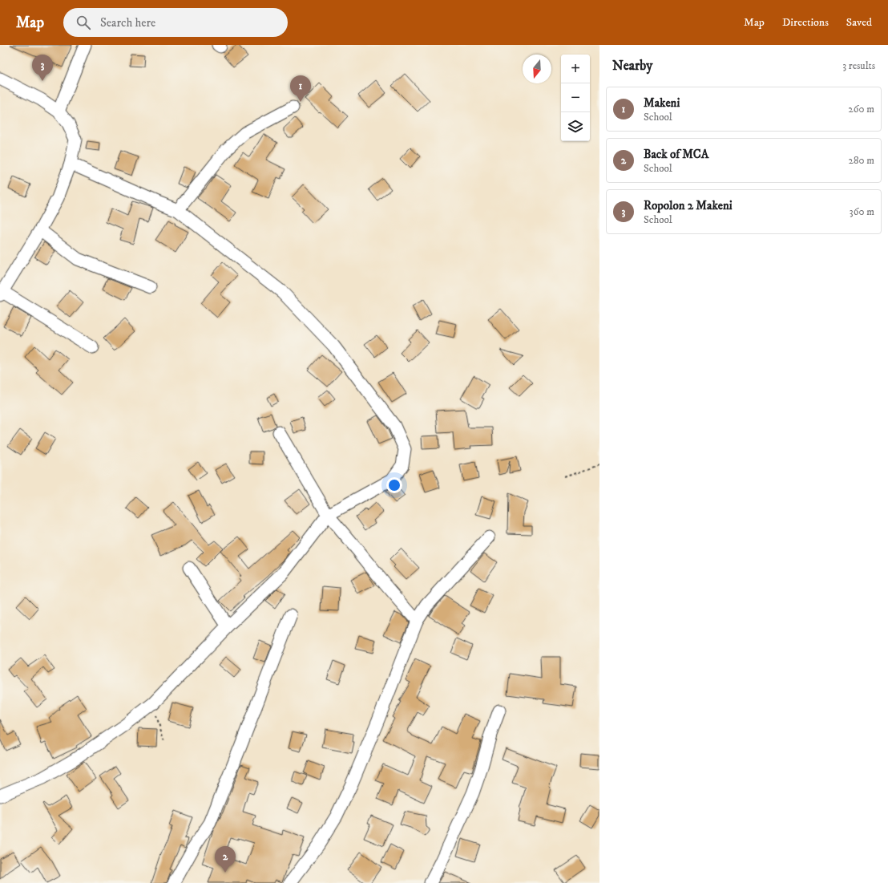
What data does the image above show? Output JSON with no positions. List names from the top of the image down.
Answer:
{
  "north": "bottom",
  "page": {
    "header": "Map",
    "search": "Search here",
    "nav": ["Map", "Directions", "Saved"],
    "heading": ["Nearby", "3 results"],
    "map_buttons": ["+", "−"],
    "pins": ["3", "1", "2"],
    "list": [
      {
        "mark": "1",
        "name": "Makeni",
        "note": "School",
        "value": "260 m"
      },
      {
        "mark": "2",
        "name": "Back of MCA",
        "note": "School",
        "value": "280 m"
      },
      {
        "mark": "3",
        "name": "Ropolon 2 Makeni",
        "note": "School",
        "value": "360 m"
      }
    ]
  }
}
